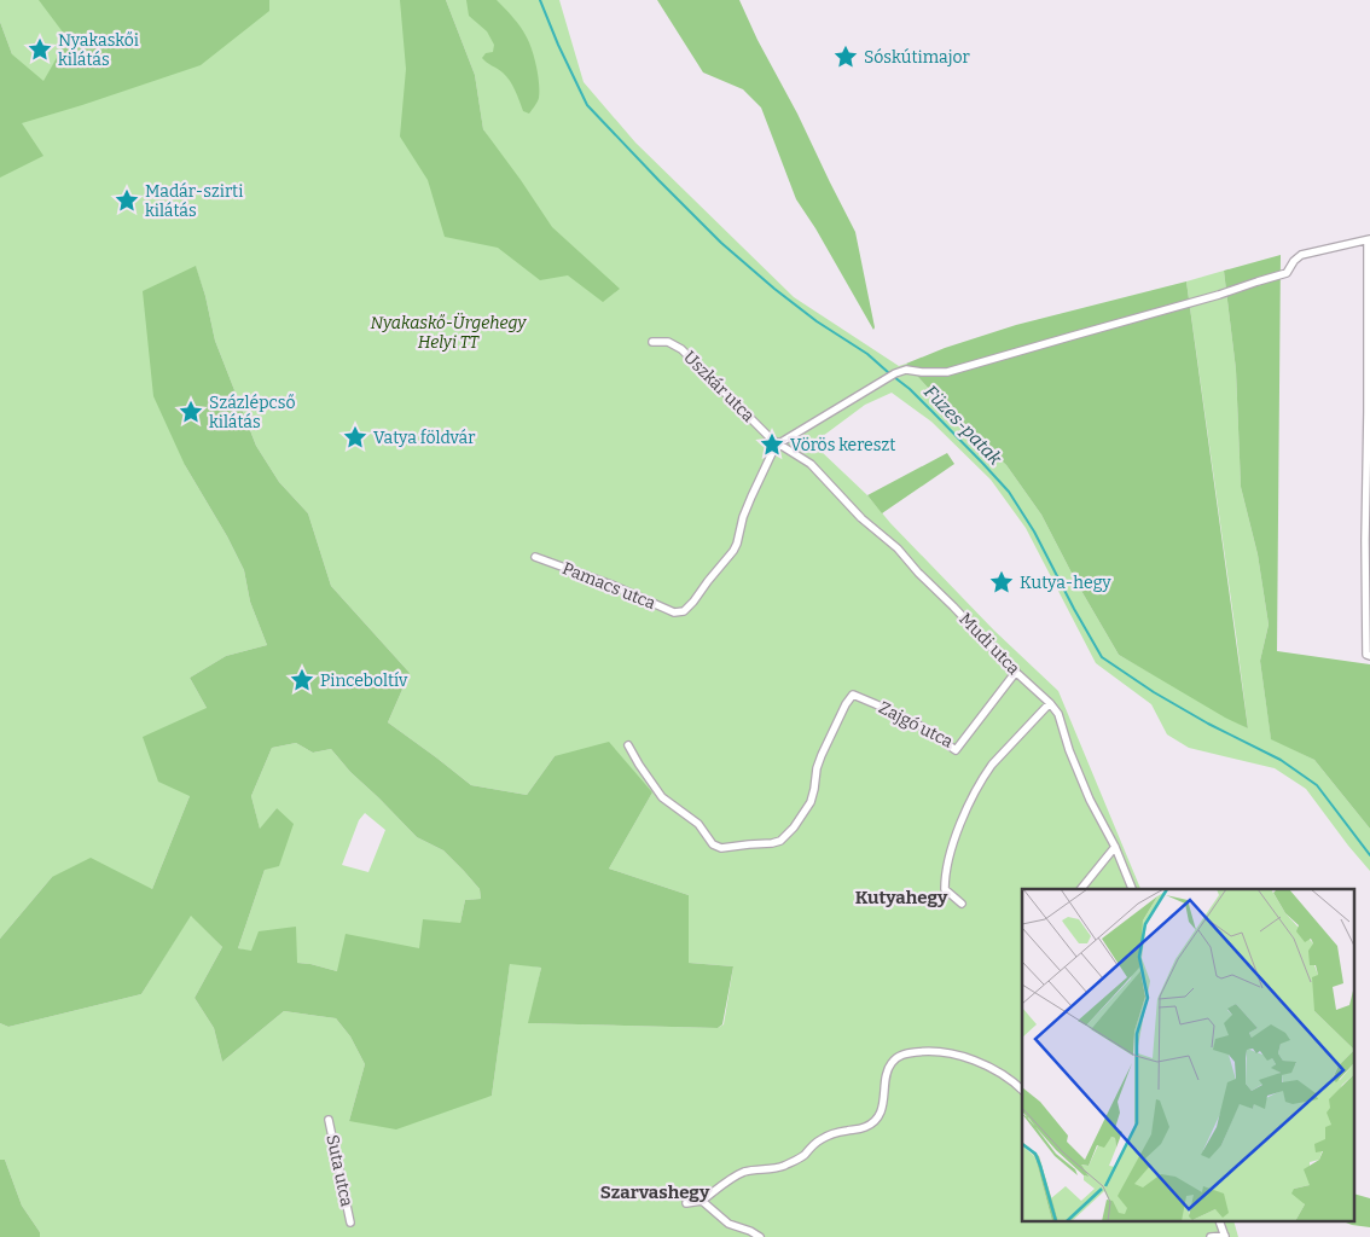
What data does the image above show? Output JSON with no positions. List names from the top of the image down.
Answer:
{
  "streets": {
    "street": [
      "Uszkár utca",
      "Pamacs utca",
      "Mudi utca",
      "Zajgó utca",
      "Suta utca"
    ]
  },
  "crossings": [
    ["Uszkár utca", "Pamacs utca"],
    ["Uszkár utca", "Mudi utca"],
    ["Pamacs utca", "Mudi utca"],
    ["Mudi utca", "Zajgó utca"]
  ],
  "districts": ["Kutyahegy", "Szarvashegy"],
  "water": ["Füzes-patak"],
  "parks": ["Nyakaskő-Ürgehegy Helyi TT"],
  "places": {
    "place": [
      "Nyakaskői kilátás",
      "Sóskútimajor",
      "Madár-szirti kilátás",
      "Százlépcső kilátás",
      "Vatya földvár",
      "Vörös kereszt",
      "Kutya-hegy",
      "Pinceboltív"
    ]
  }
}
